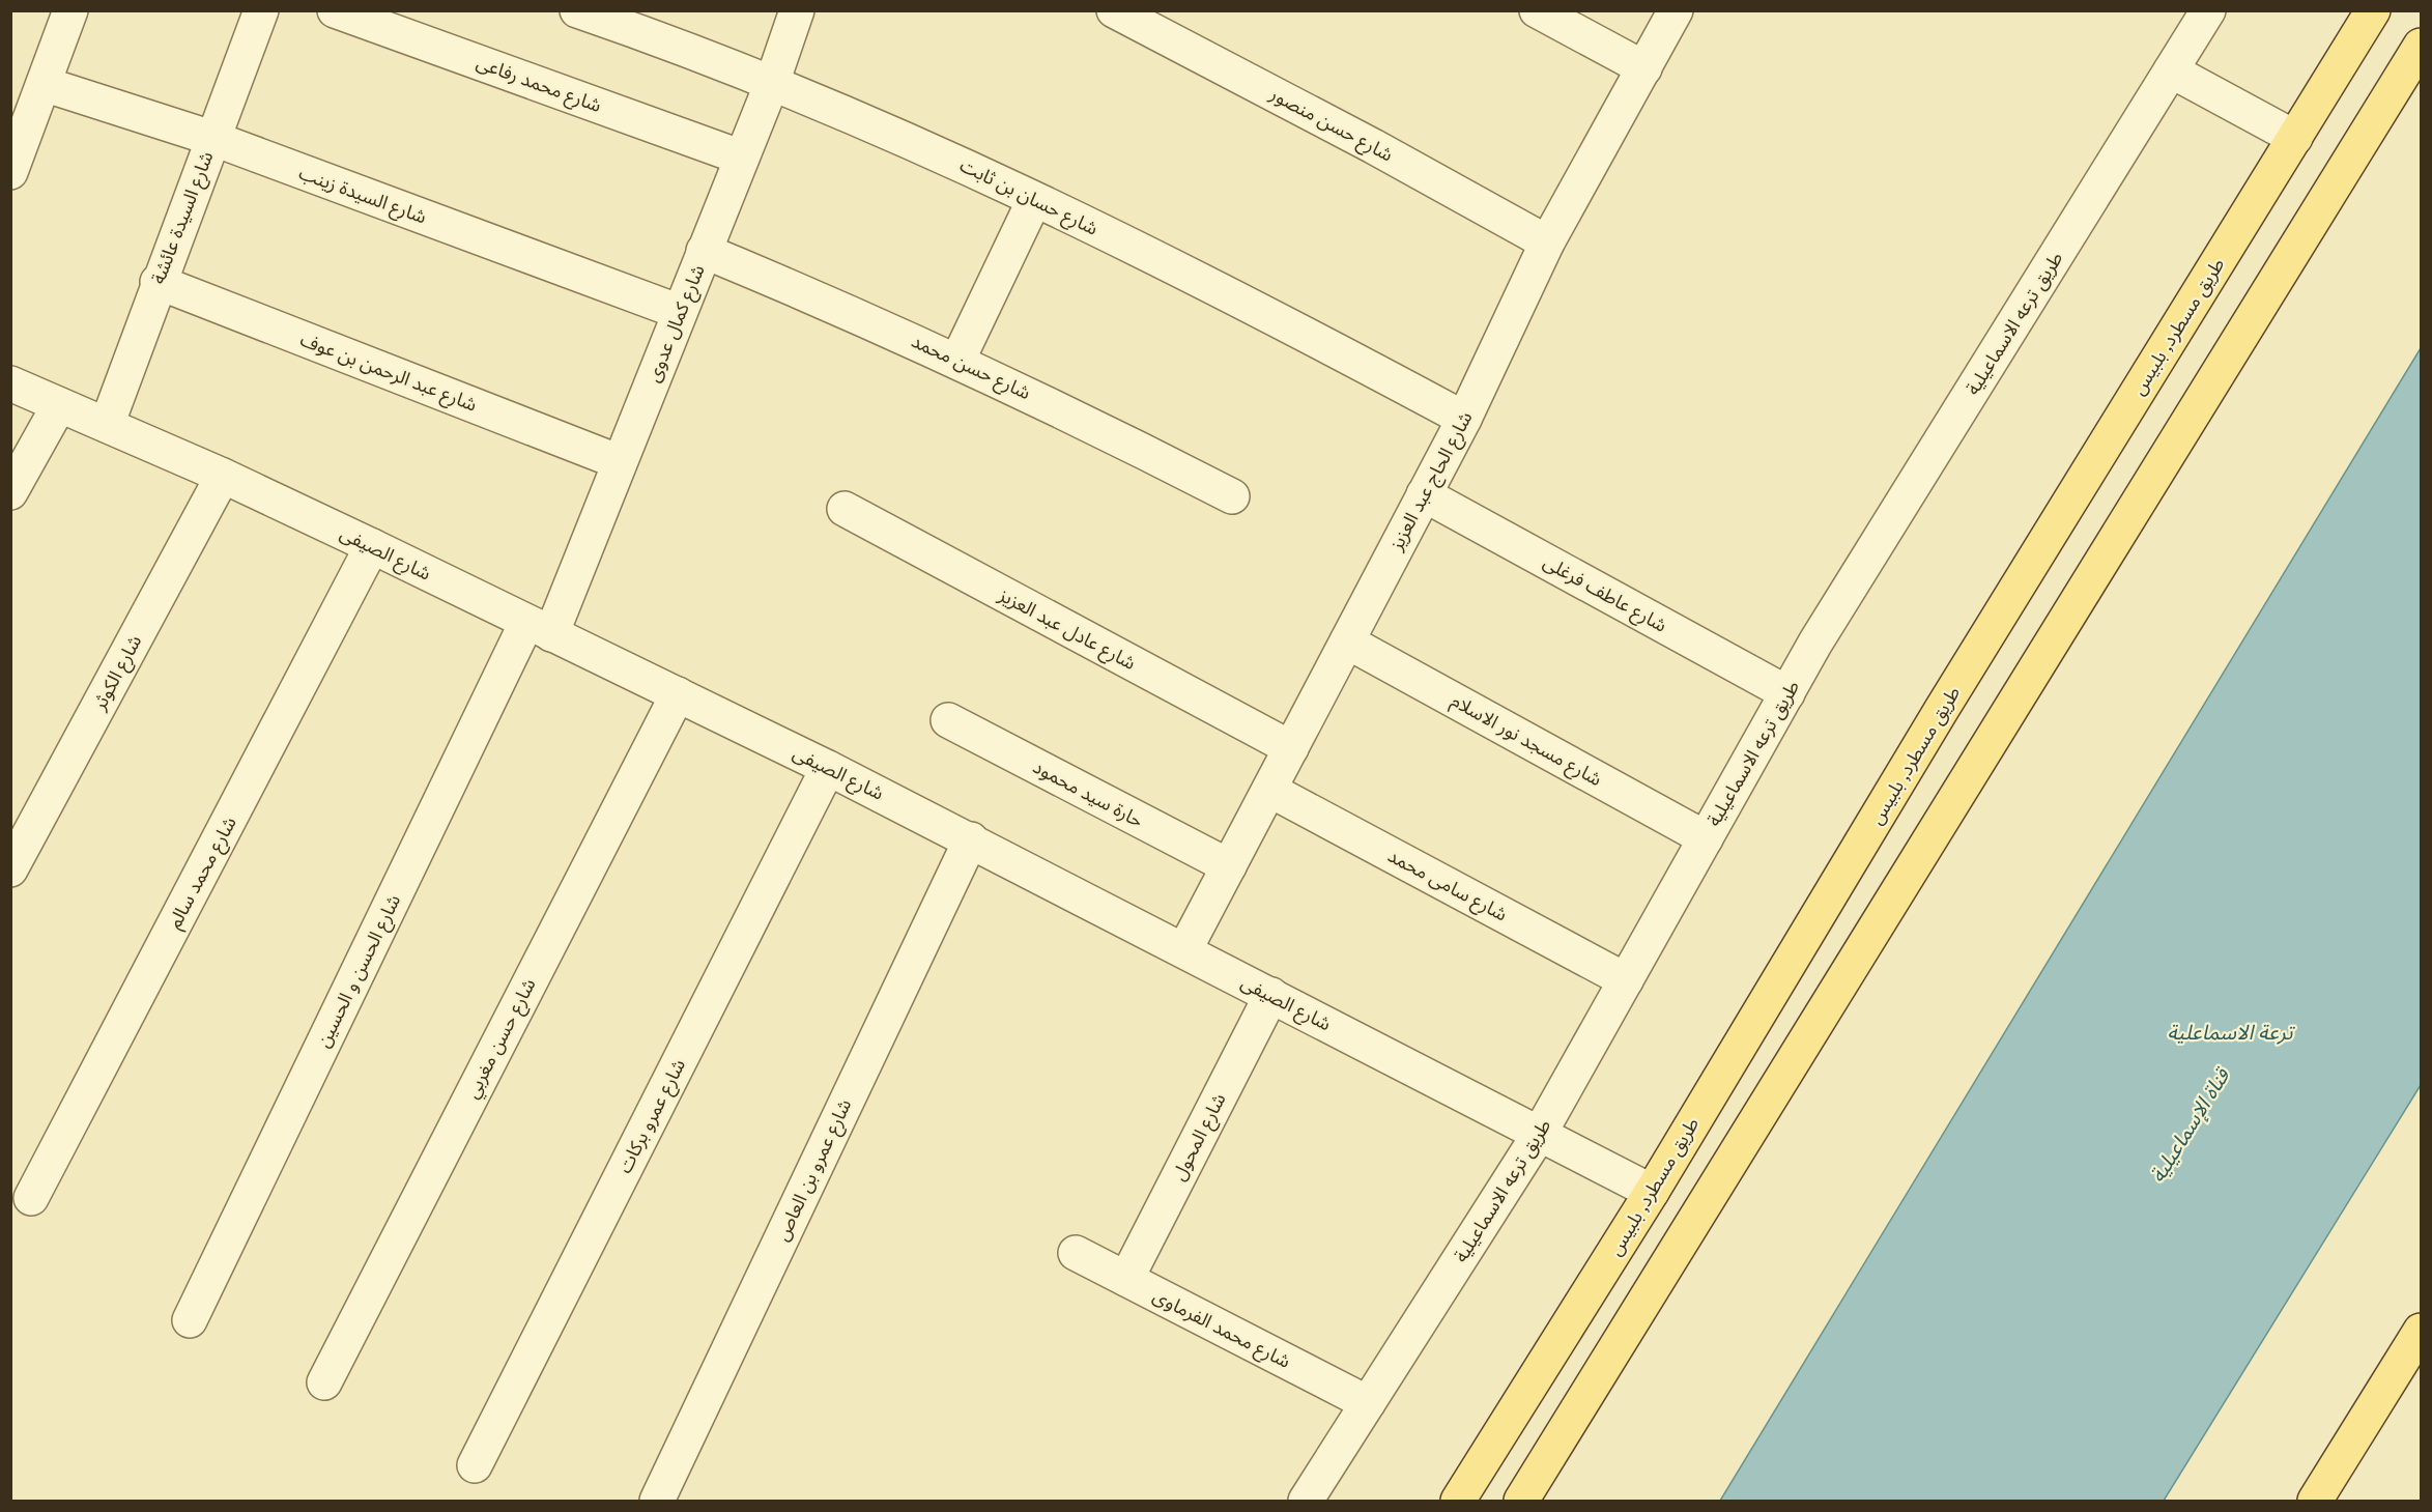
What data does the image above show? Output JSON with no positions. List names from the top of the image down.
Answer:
{
  "streets": {
    "main road": ["طريق مسطرد, بلبيس"],
    "street": [
      "شارع محمد رفاعى",
      "شارع حسن منصور",
      "شارع السيدة زينب",
      "شارع حسان بن ثابت",
      "شارع السيدة عائشة",
      "شارع كمال عدوى",
      "طريق ترعه الاسماعيلية",
      "شارع حسن محمد",
      "شارع عبد الرحمن بن عوف",
      "شارع الحاج عبد العزيز",
      "شارع الصيفى",
      "شارع عاطف فرغلى",
      "شارع عادل عبد العزيز",
      "شارع الكوثر",
      "شارع مسجد نور الاسلام",
      "حارة سيد محمود",
      "شارع محمد سالم",
      "شارع سامى محمد",
      "شارع الحسن و الحسين",
      "شارع حسن مغربي",
      "شارع عمرو بركات",
      "شارع المحول",
      "شارع عمرو بن العاص",
      "شارع محمد الفرماوى"
    ]
  },
  "crossings": [
    ["شارع محمد رفاعى", "شارع كمال عدوى"],
    ["شارع حسن منصور", "شارع الحاج عبد العزيز"],
    ["شارع السيدة زينب", "شارع السيدة عائشة"],
    ["شارع السيدة زينب", "شارع كمال عدوى"],
    ["شارع حسان بن ثابت", "شارع كمال عدوى"],
    ["شارع حسان بن ثابت", "شارع الحاج عبد العزيز"],
    ["شارع السيدة عائشة", "شارع عبد الرحمن بن عوف"],
    ["شارع السيدة عائشة", "شارع الصيفى"],
    ["شارع كمال عدوى", "شارع حسن محمد"],
    ["شارع كمال عدوى", "شارع عبد الرحمن بن عوف"],
    ["شارع كمال عدوى", "شارع الصيفى"],
    ["شارع كمال عدوى", "شارع الحسن و الحسين"],
    ["طريق ترعه الاسماعيلية", "شارع الصيفى"],
    ["طريق ترعه الاسماعيلية", "شارع عاطف فرغلى"],
    ["طريق ترعه الاسماعيلية", "شارع مسجد نور الاسلام"],
    ["طريق ترعه الاسماعيلية", "شارع سامى محمد"],
    ["طريق ترعه الاسماعيلية", "شارع محمد الفرماوى"],
    ["طريق مسطرد, بلبيس", "شارع الصيفى"],
    ["شارع الحاج عبد العزيز", "شارع الصيفى"],
    ["شارع الحاج عبد العزيز", "شارع عاطف فرغلى"],
    ["شارع الحاج عبد العزيز", "شارع عادل عبد العزيز"],
    ["شارع الحاج عبد العزيز", "شارع مسجد نور الاسلام"],
    ["شارع الحاج عبد العزيز", "حارة سيد محمود"],
    ["شارع الحاج عبد العزيز", "شارع سامى محمد"],
    ["شارع الصيفى", "شارع الكوثر"],
    ["شارع الصيفى", "شارع محمد سالم"],
    ["شارع الصيفى", "شارع الحسن و الحسين"],
    ["شارع الصيفى", "شارع حسن مغربي"],
    ["شارع الصيفى", "شارع عمرو بركات"],
    ["شارع الصيفى", "شارع المحول"],
    ["شارع الصيفى", "شارع عمرو بن العاص"],
    ["شارع المحول", "شارع محمد الفرماوى"]
  ],
  "water": ["ترعة الاسماعلية", "قناة الإسماعيلية"]
}
